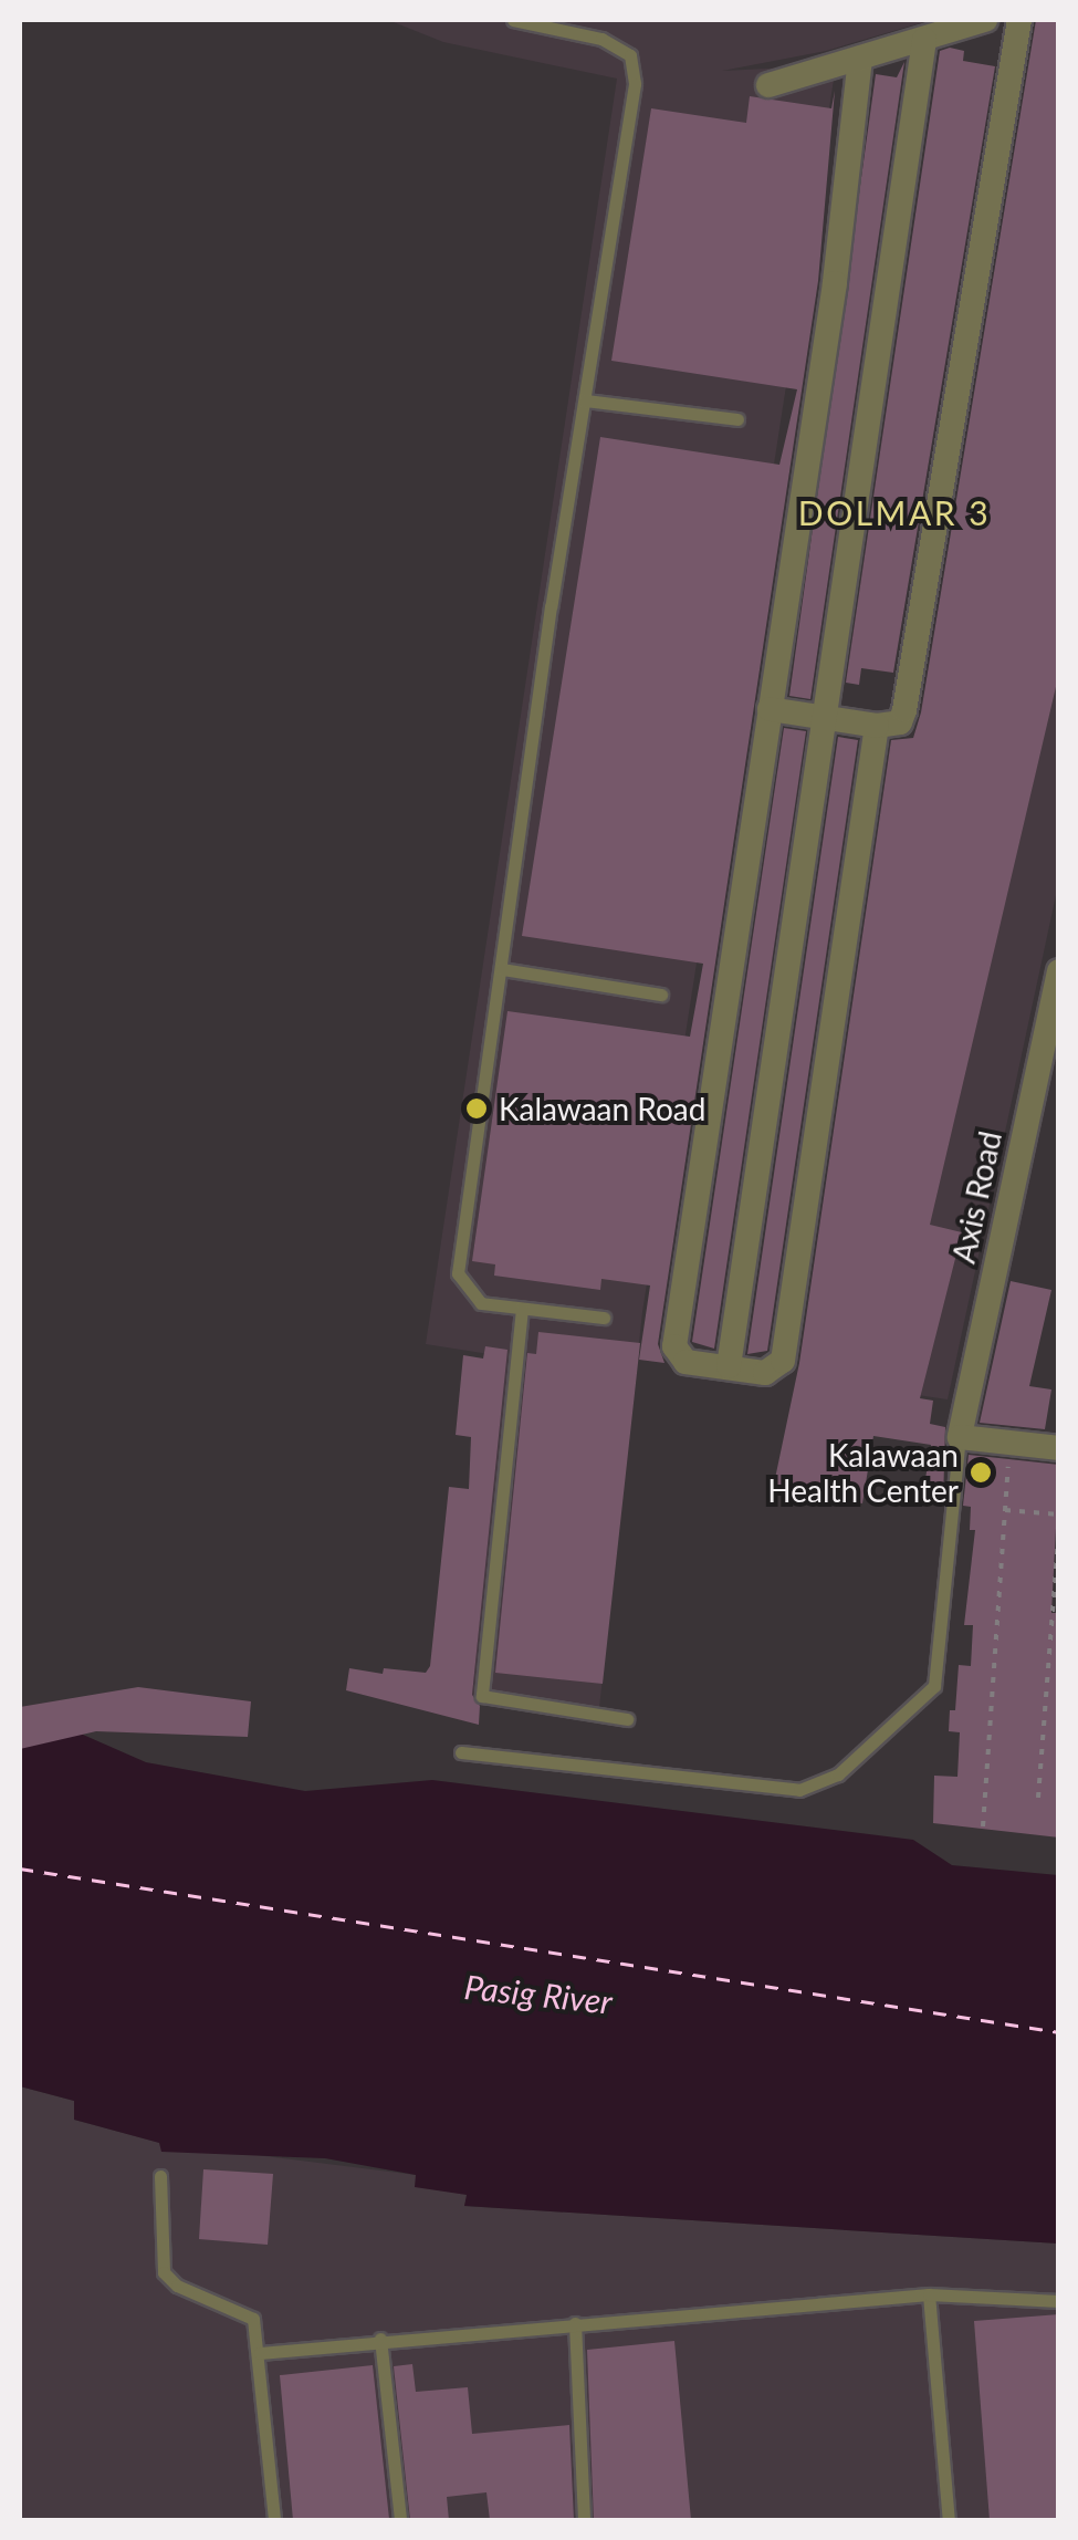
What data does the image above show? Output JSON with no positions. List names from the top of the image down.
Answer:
{
  "streets": {
    "street": ["Axis Road"]
  },
  "districts": ["DOLMAR 3"],
  "water": ["Pasig River"],
  "places": ["Kalawaan Road", "Kalawaan Health Center"]
}
